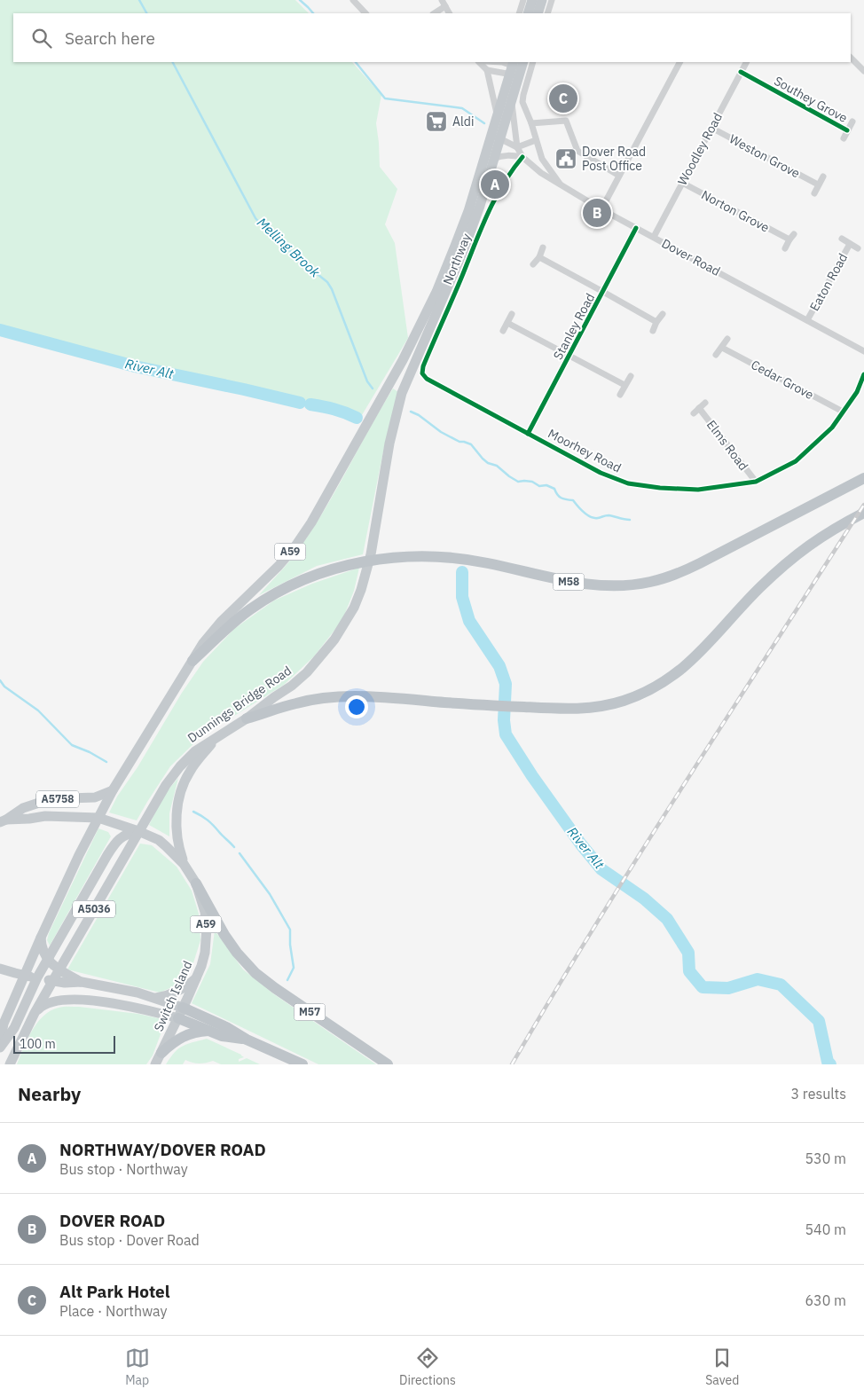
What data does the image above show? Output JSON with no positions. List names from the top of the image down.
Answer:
{
  "streets": {
    "highway": [
      "Northway",
      "A59",
      "M58",
      "Dunnings Bridge Road",
      "A5758",
      "A5036",
      "Switch Island",
      "M57"
    ],
    "street": [
      "Southey Grove",
      "Woodley Road",
      "Weston Grove",
      "Norton Grove",
      "Dover Road",
      "Eaton Road",
      "Stanley Road",
      "Cedar Grove",
      "Elms Road",
      "Moorhey Road"
    ]
  },
  "crossings": [
    ["Southey Grove", "Woodley Road"],
    ["Woodley Road", "Weston Grove"],
    ["Woodley Road", "Norton Grove"],
    ["Woodley Road", "Dover Road"],
    ["Dover Road", "Northway"],
    ["Dover Road", "Eaton Road"],
    ["Dover Road", "Stanley Road"],
    ["Northway", "Moorhey Road"],
    ["Northway", "A59"],
    ["Northway", "M58"],
    ["Northway", "Dunnings Bridge Road"],
    ["Stanley Road", "Moorhey Road"],
    ["Cedar Grove", "Moorhey Road"],
    ["Elms Road", "Moorhey Road"],
    ["A59", "M58"],
    ["A59", "Dunnings Bridge Road"],
    ["A59", "A5758"],
    ["A59", "A5036"],
    ["A59", "Switch Island"],
    ["Dunnings Bridge Road", "A5036"],
    ["Dunnings Bridge Road", "Switch Island"],
    ["A5758", "A5036"],
    ["A5758", "Switch Island"],
    ["A5036", "Switch Island"],
    ["Switch Island", "M57"]
  ],
  "water": ["Melling Brook", "River Alt"],
  "places": {
    "supermarket": ["Aldi"],
    "public building": ["Dover Road Post Office"]
  },
  "scale_bar": "100 m",
  "page": {
    "search": "Search here",
    "pins": ["C", "A", "B"],
    "scale": "100 m",
    "heading": ["Nearby", "3 results"],
    "list": [
      {
        "mark": "A",
        "name": "NORTHWAY/DOVER ROAD",
        "note": "Bus stop · Northway",
        "value": "530 m"
      },
      {
        "mark": "B",
        "name": "DOVER ROAD",
        "note": "Bus stop · Dover Road",
        "value": "540 m"
      },
      {
        "mark": "C",
        "name": "Alt Park Hotel",
        "note": "Place · Northway",
        "value": "630 m"
      }
    ],
    "nav": ["Map", "Directions", "Saved"]
  }
}
